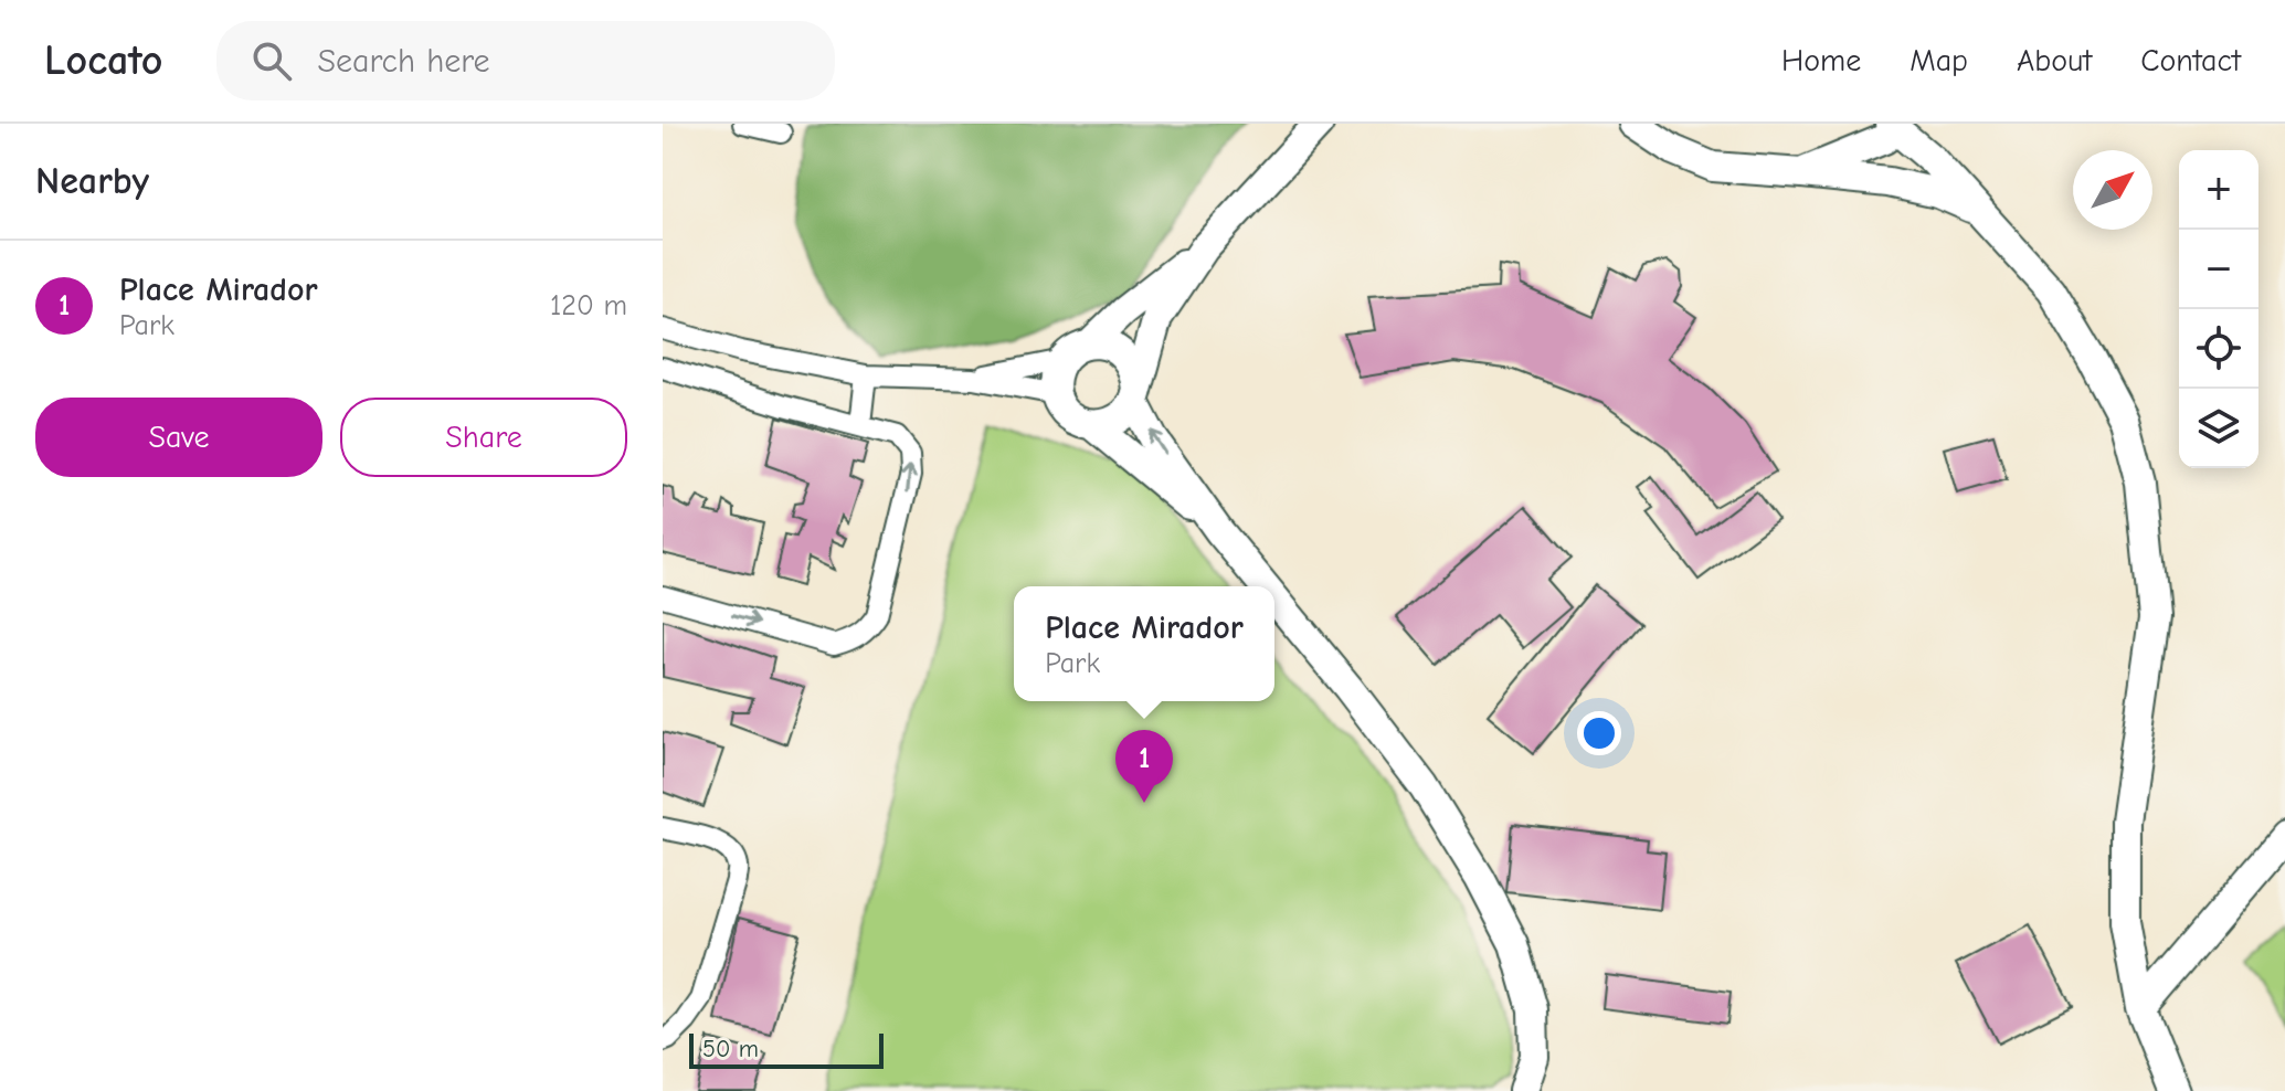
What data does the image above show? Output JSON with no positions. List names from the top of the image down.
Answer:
{
  "scale_bar": "50 m",
  "north": "top right",
  "page": {
    "header": "Locato",
    "search": "Search here",
    "nav": [
      "Home",
      "Map",
      "About",
      "Contact"
    ],
    "heading": "Nearby",
    "map_buttons": ["+", "−"],
    "list": [
      {
        "mark": "1",
        "name": "Place Mirador",
        "note": "Park",
        "value": "120 m"
      }
    ],
    "buttons": ["Save", "Share"],
    "popup": ["Place Mirador", "Park"],
    "pins": "1",
    "scale": "50 m"
  }
}
